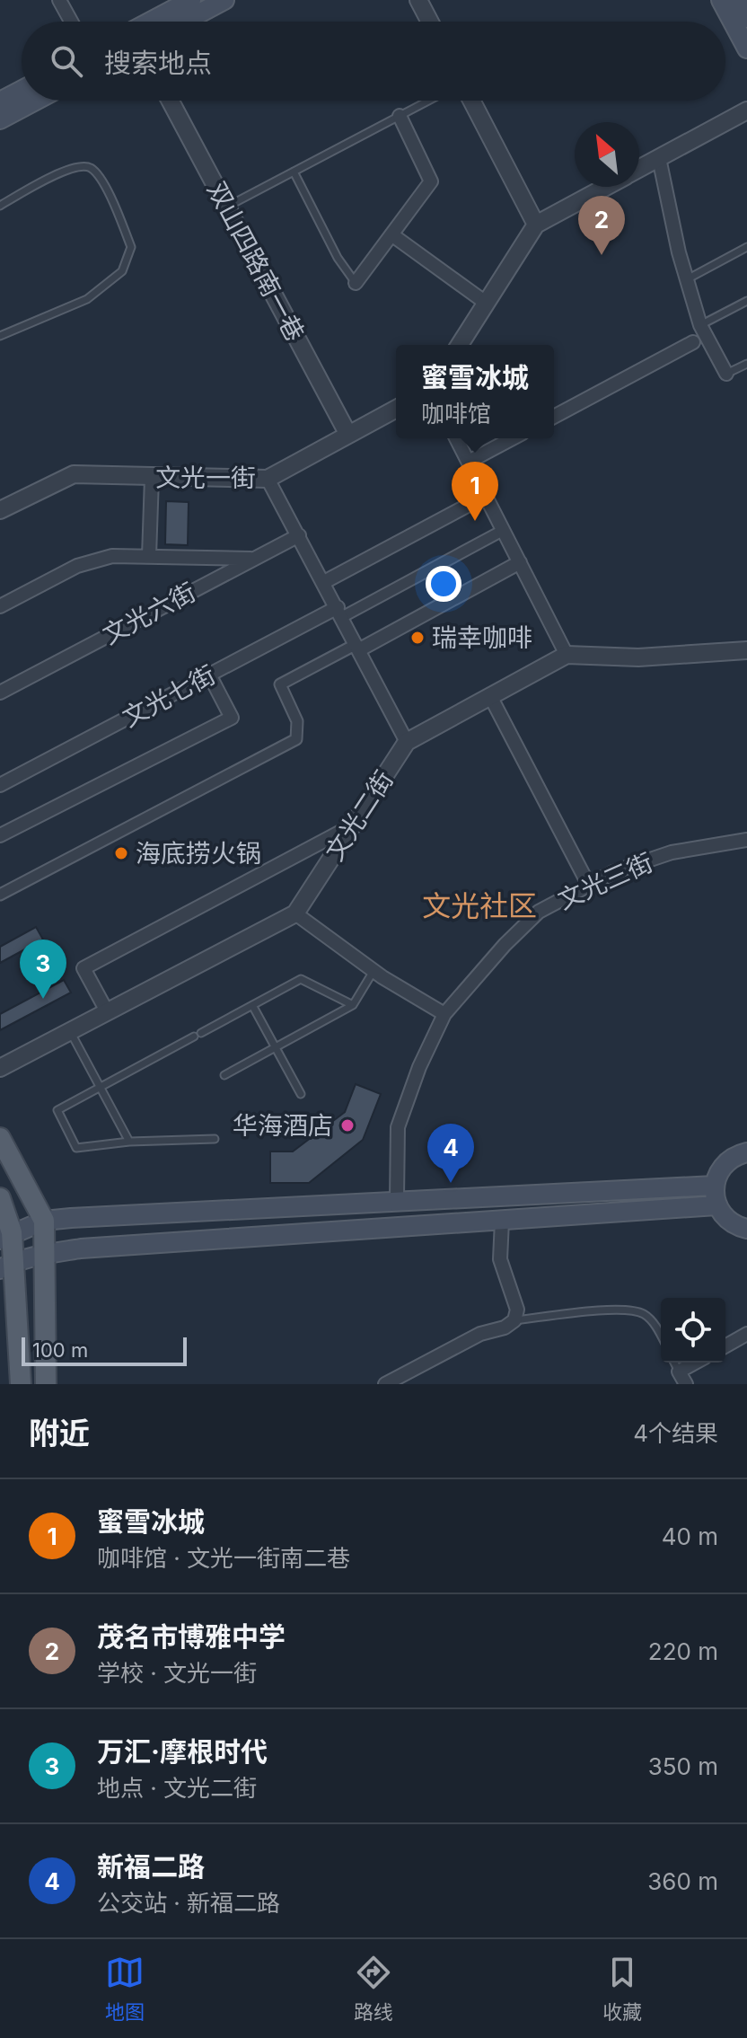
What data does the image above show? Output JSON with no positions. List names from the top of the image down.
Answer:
{
  "streets": {
    "street": [
      "双山四路南一巷",
      "文光一街",
      "文光六街",
      "文光七街",
      "文光二街",
      "文光三街"
    ]
  },
  "crossings": [
    ["双山四路南一巷", "文光一街"]
  ],
  "districts": ["文光社区"],
  "places": ["瑞幸咖啡", "海底捞火锅", "华海酒店"],
  "scale_bar": "100 m",
  "north": "top left",
  "page": {
    "search": "搜索地点",
    "pins": [
      "2",
      "1",
      "3",
      "4"
    ],
    "popup": ["蜜雪冰城", "咖啡馆"],
    "scale": "100 m",
    "heading": ["附近", "4个结果"],
    "list": [
      {
        "mark": "1",
        "name": "蜜雪冰城",
        "note": "咖啡馆 · 文光一街南二巷",
        "value": "40 m"
      },
      {
        "mark": "2",
        "name": "茂名市博雅中学",
        "note": "学校 · 文光一街",
        "value": "220 m"
      },
      {
        "mark": "3",
        "name": "万汇·摩根时代",
        "note": "地点 · 文光二街",
        "value": "350 m"
      },
      {
        "mark": "4",
        "name": "新福二路",
        "note": "公交站 · 新福二路",
        "value": "360 m"
      }
    ],
    "nav": ["地图", "路线", "收藏"]
  }
}
